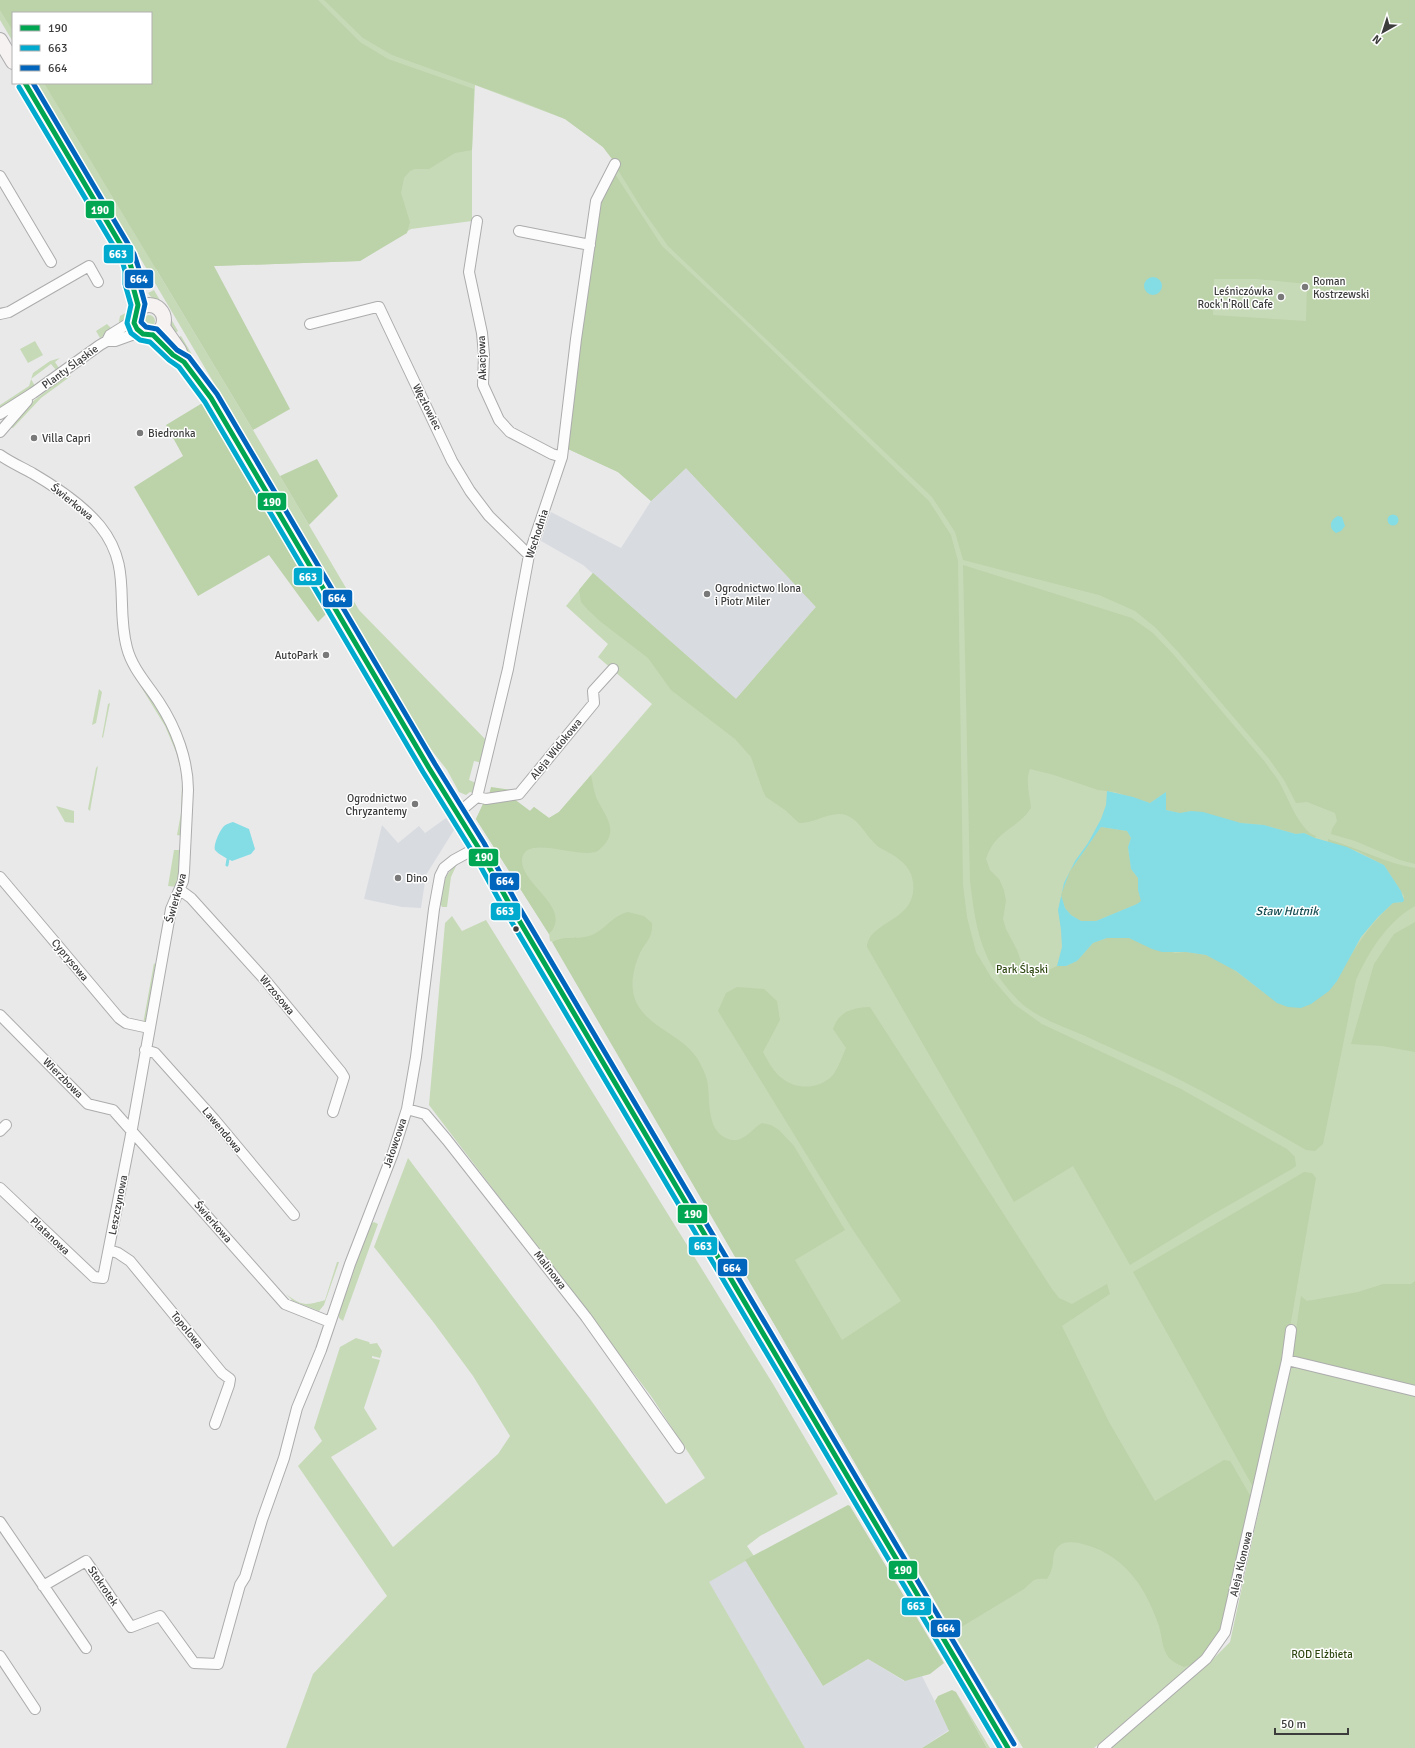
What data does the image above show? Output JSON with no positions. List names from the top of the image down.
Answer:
{
  "streets": {
    "street": [
      "Akacjowa",
      "Planty Śląskie",
      "Węzłowiec",
      "Świerkowa",
      "Wschodnia",
      "Aleja Widokowa",
      "Cyprysowa",
      "Wrzosowa",
      "Wierzbowa",
      "Lawendowa",
      "Jałowcowa",
      "Leszczynowa",
      "Platanowa",
      "Malinowa",
      "Topolowa",
      "Aleja Klonowa",
      "Stokrotek"
    ]
  },
  "crossings": [
    ["Akacjowa", "Wschodnia"],
    ["Węzłowiec", "Wschodnia"],
    ["Świerkowa", "Cyprysowa"],
    ["Świerkowa", "Wrzosowa"],
    ["Świerkowa", "Wierzbowa"],
    ["Świerkowa", "Lawendowa"],
    ["Świerkowa", "Jałowcowa"],
    ["Świerkowa", "Leszczynowa"],
    ["Wschodnia", "Aleja Widokowa"],
    ["Wierzbowa", "Leszczynowa"],
    ["Jałowcowa", "Malinowa"],
    ["Jałowcowa", "Stokrotek"],
    ["Leszczynowa", "Platanowa"],
    ["Leszczynowa", "Topolowa"]
  ],
  "water": ["Staw Hutnik"],
  "parks": ["Park Śląski", "ROD Elżbieta"],
  "places": [
    "Roman Kostrzewski",
    "Leśniczówka Rock'n'Roll Cafe",
    "Biedronka",
    "Villa Capri",
    "Ogrodnictwo Ilona i Piotr Miler",
    "AutoPark",
    "Ogrodnictwo Chryzantemy",
    "Dino"
  ],
  "lines": ["transit line 190", "transit line 664", "transit line 663"],
  "legend": ["190", "663", "664"],
  "scale_bar": "50 m",
  "north": "bottom left"
}
